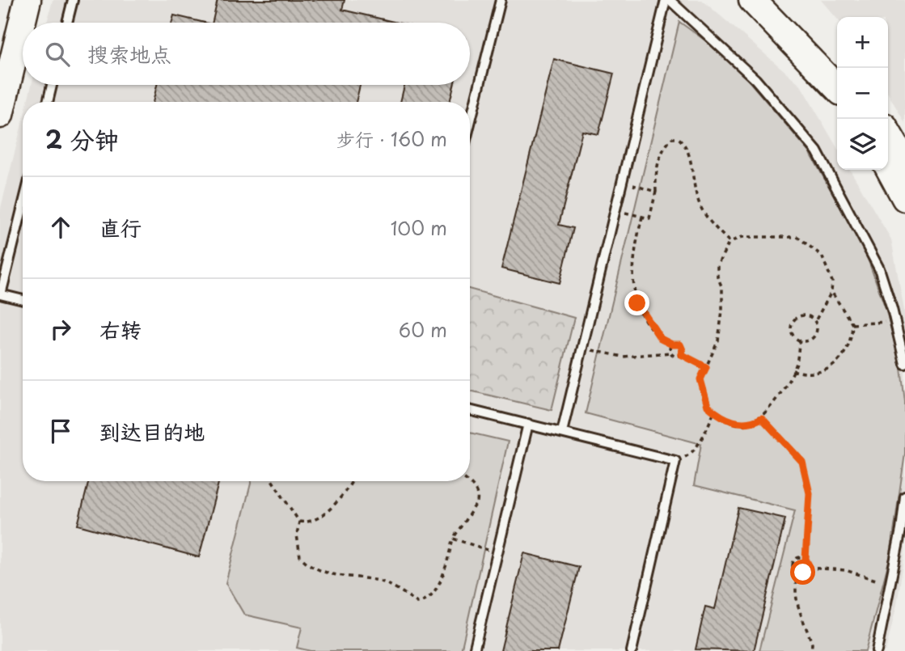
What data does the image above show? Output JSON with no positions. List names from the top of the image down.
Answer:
{
  "page": {
    "map_buttons": ["+", "−"],
    "search": "搜索地点",
    "heading": ["2 分钟", "步行 · 160 m"],
    "list": [
      ["直行", "100 m"],
      ["右转", "60 m"],
      "到达目的地"
    ]
  }
}
